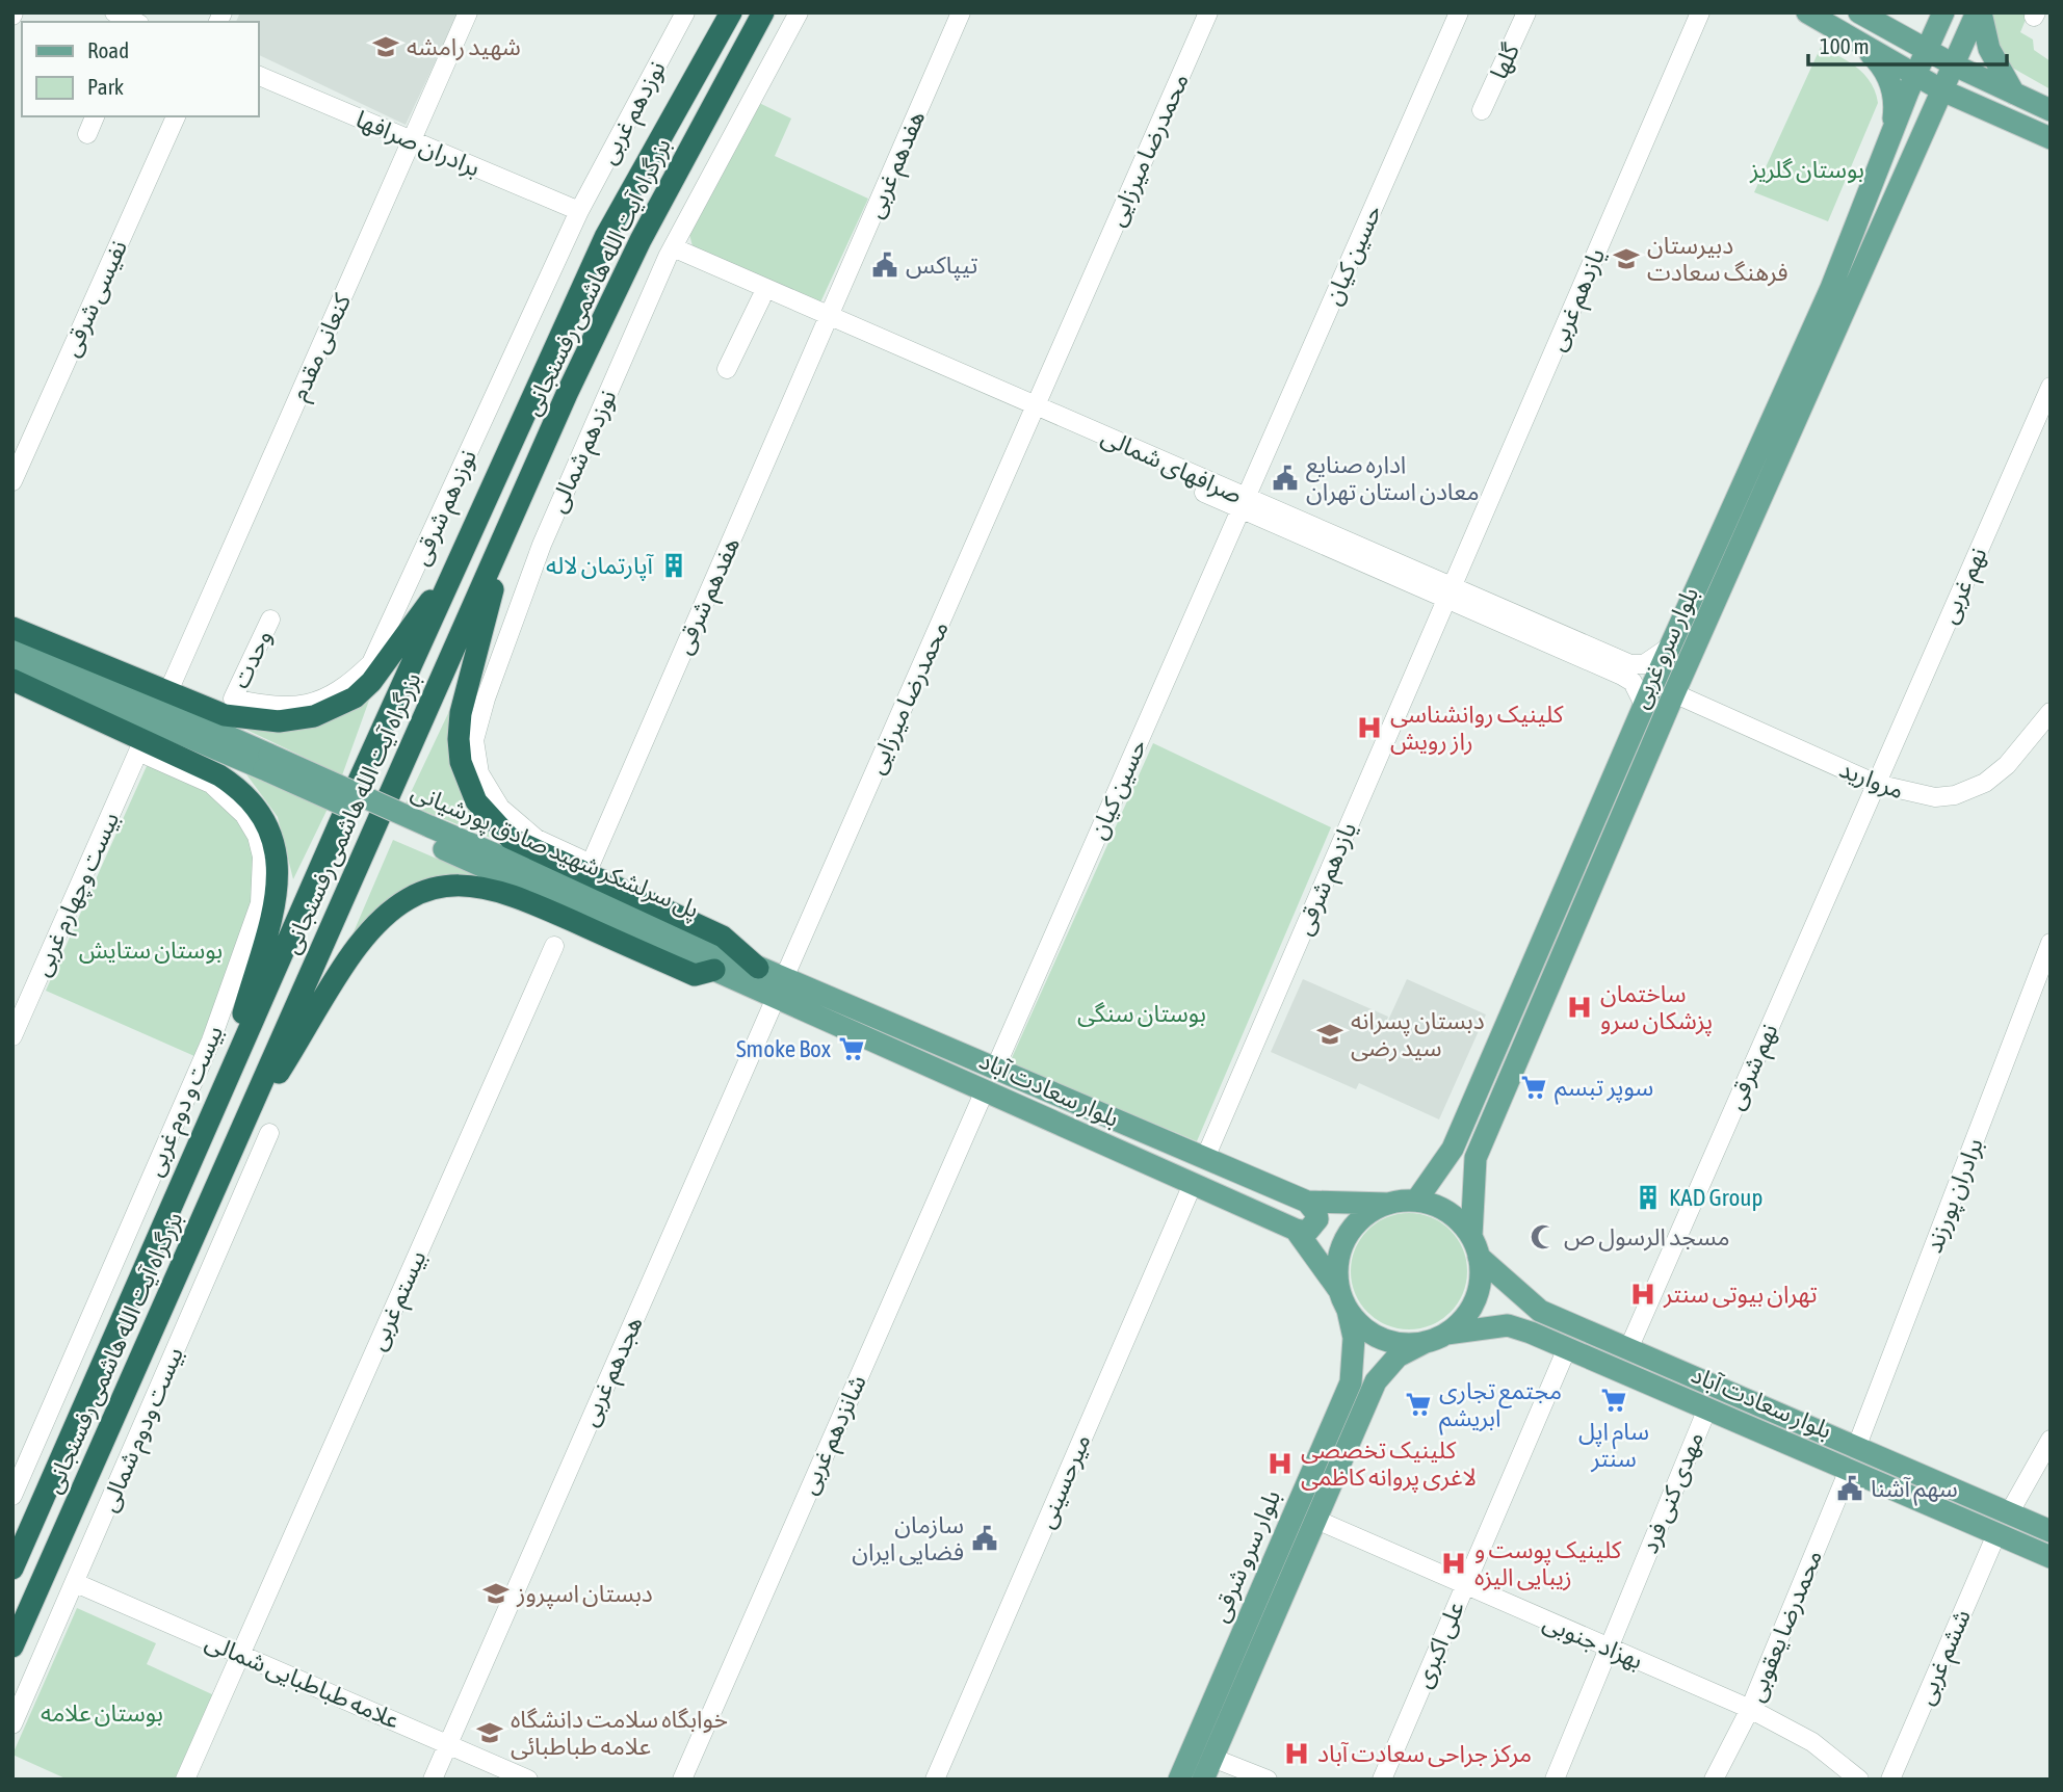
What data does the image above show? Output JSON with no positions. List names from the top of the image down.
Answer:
{
  "streets": {
    "highway": ["بزرگراه آیت الله هاشمی رفسنجانی"],
    "main road": [
      "بلوار سرو غربی",
      "پل سرلشکر شهید صادق پورشیانی",
      "بلوار سعادت آباد",
      "بلوار سرو شرقی"
    ],
    "street": [
      "گلها",
      "نوزدهم غربی",
      "برادران صرافها",
      "محمدرضا میرزایی",
      "هفدهم غربی",
      "حسین کیان",
      "نفیسی شرقی",
      "یازدهم غربی",
      "کنعانی مقدم",
      "نوزدهم شمالی",
      "صرافهای شمالی",
      "نوزدهم شرقی",
      "نهم غربی",
      "هفدهم شرقی",
      "وحدت",
      "مروارید",
      "یازدهم شرقی",
      "بیست وچهارم غربی",
      "نهم شرقی",
      "بیست و دوم غربی",
      "برادران پورزند",
      "بیستم غربی",
      "هجدهم غربی",
      "بیست ودوم شمالی",
      "شانزدهم غربی",
      "میرحسینی",
      "مهدی کنی فرد",
      "محمدرضا یعقوبی",
      "بهزاد جنوبی",
      "علی اکبری",
      "ششم غربی",
      "علامه طباطبایی شمالی"
    ]
  },
  "crossings": [
    ["نوزدهم غربی", "برادران صرافها"],
    ["نوزدهم غربی", "نوزدهم شرقی"],
    ["برادران صرافها", "کنعانی مقدم"],
    ["برادران صرافها", "نوزدهم شرقی"],
    ["محمدرضا میرزایی", "صرافهای شمالی"],
    ["محمدرضا میرزایی", "بلوار سعادت آباد"],
    ["محمدرضا میرزایی", "هجدهم غربی"],
    ["هفدهم غربی", "صرافهای شمالی"],
    ["هفدهم غربی", "هفدهم شرقی"],
    ["حسین کیان", "صرافهای شمالی"],
    ["حسین کیان", "بلوار سعادت آباد"],
    ["یازدهم غربی", "صرافهای شمالی"],
    ["یازدهم غربی", "یازدهم شرقی"],
    ["نوزدهم شمالی", "صرافهای شمالی"],
    ["نوزدهم شمالی", "هفدهم شرقی"],
    ["صرافهای شمالی", "هفدهم شرقی"],
    ["صرافهای شمالی", "بلوار سرو غربی"],
    ["صرافهای شمالی", "یازدهم شرقی"],
    ["نوزدهم شرقی", "وحدت"],
    ["نهم غربی", "مروارید"],
    ["نهم غربی", "نهم شرقی"],
    ["بلوار سرو غربی", "مروارید"],
    ["بلوار سرو غربی", "بلوار سعادت آباد"],
    ["بلوار سرو غربی", "بلوار سرو شرقی"],
    ["مروارید", "نهم شرقی"],
    ["پل سرلشکر شهید صادق پورشیانی", "بلوار سعادت آباد"],
    ["یازدهم شرقی", "بلوار سعادت آباد"],
    ["بیست وچهارم غربی", "بیست و دوم غربی"],
    ["نهم شرقی", "بلوار سعادت آباد"],
    ["بلوار سعادت آباد", "برادران پورزند"],
    ["بلوار سعادت آباد", "هجدهم غربی"],
    ["بلوار سعادت آباد", "شانزدهم غربی"],
    ["بلوار سعادت آباد", "میرحسینی"],
    ["بلوار سعادت آباد", "مهدی کنی فرد"],
    ["بلوار سعادت آباد", "بلوار سرو شرقی"],
    ["بلوار سعادت آباد", "محمدرضا یعقوبی"],
    ["بلوار سعادت آباد", "علی اکبری"],
    ["بلوار سعادت آباد", "ششم غربی"],
    ["بیستم غربی", "علامه طباطبایی شمالی"],
    ["هجدهم غربی", "علامه طباطبایی شمالی"],
    ["بیست ودوم شمالی", "علامه طباطبایی شمالی"],
    ["مهدی کنی فرد", "بهزاد جنوبی"],
    ["بلوار سرو شرقی", "بهزاد جنوبی"],
    ["محمدرضا یعقوبی", "بهزاد جنوبی"],
    ["بهزاد جنوبی", "علی اکبری"]
  ],
  "parks": [
    "بوستان گلریز",
    "بوستان ستایش",
    "بوستان سنگی",
    "بوستان علامه"
  ],
  "places": {
    "school or university": [
      "شهید رامشه",
      "دبیرستان فرهنگ سعادت",
      "دبستان پسرانه سید رضی",
      "دبستان اسپروز",
      "خوابگاه سلامت دانشگاه علامه طباطبائی"
    ],
    "public building": [
      "تیپاکس",
      "اداره صنایع معادن استان تهران",
      "سهم آشنا",
      "سازمان فضایی ایران"
    ],
    "building": ["آپارتمان لاله", "KAD Group"],
    "hospital": [
      "کلینیک روانشناسی راز رویش",
      "ساختمان پزشکان سرو",
      "تهران بیوتی سنتر",
      "کلینیک تخصصی لاغری پروانه کاظمی",
      "کلینیک پوست و زیبایی الیزه",
      "مرکز جراحی سعادت آباد"
    ],
    "supermarket": [
      "Smoke Box",
      "سوپر تبسم",
      "سام اپل سنتر",
      "مجتمع تجاری ابریشم"
    ],
    "mosque": ["مسجد الرسول ص"]
  },
  "legend": ["Road", "Park"],
  "scale_bar": "100 m"
}
